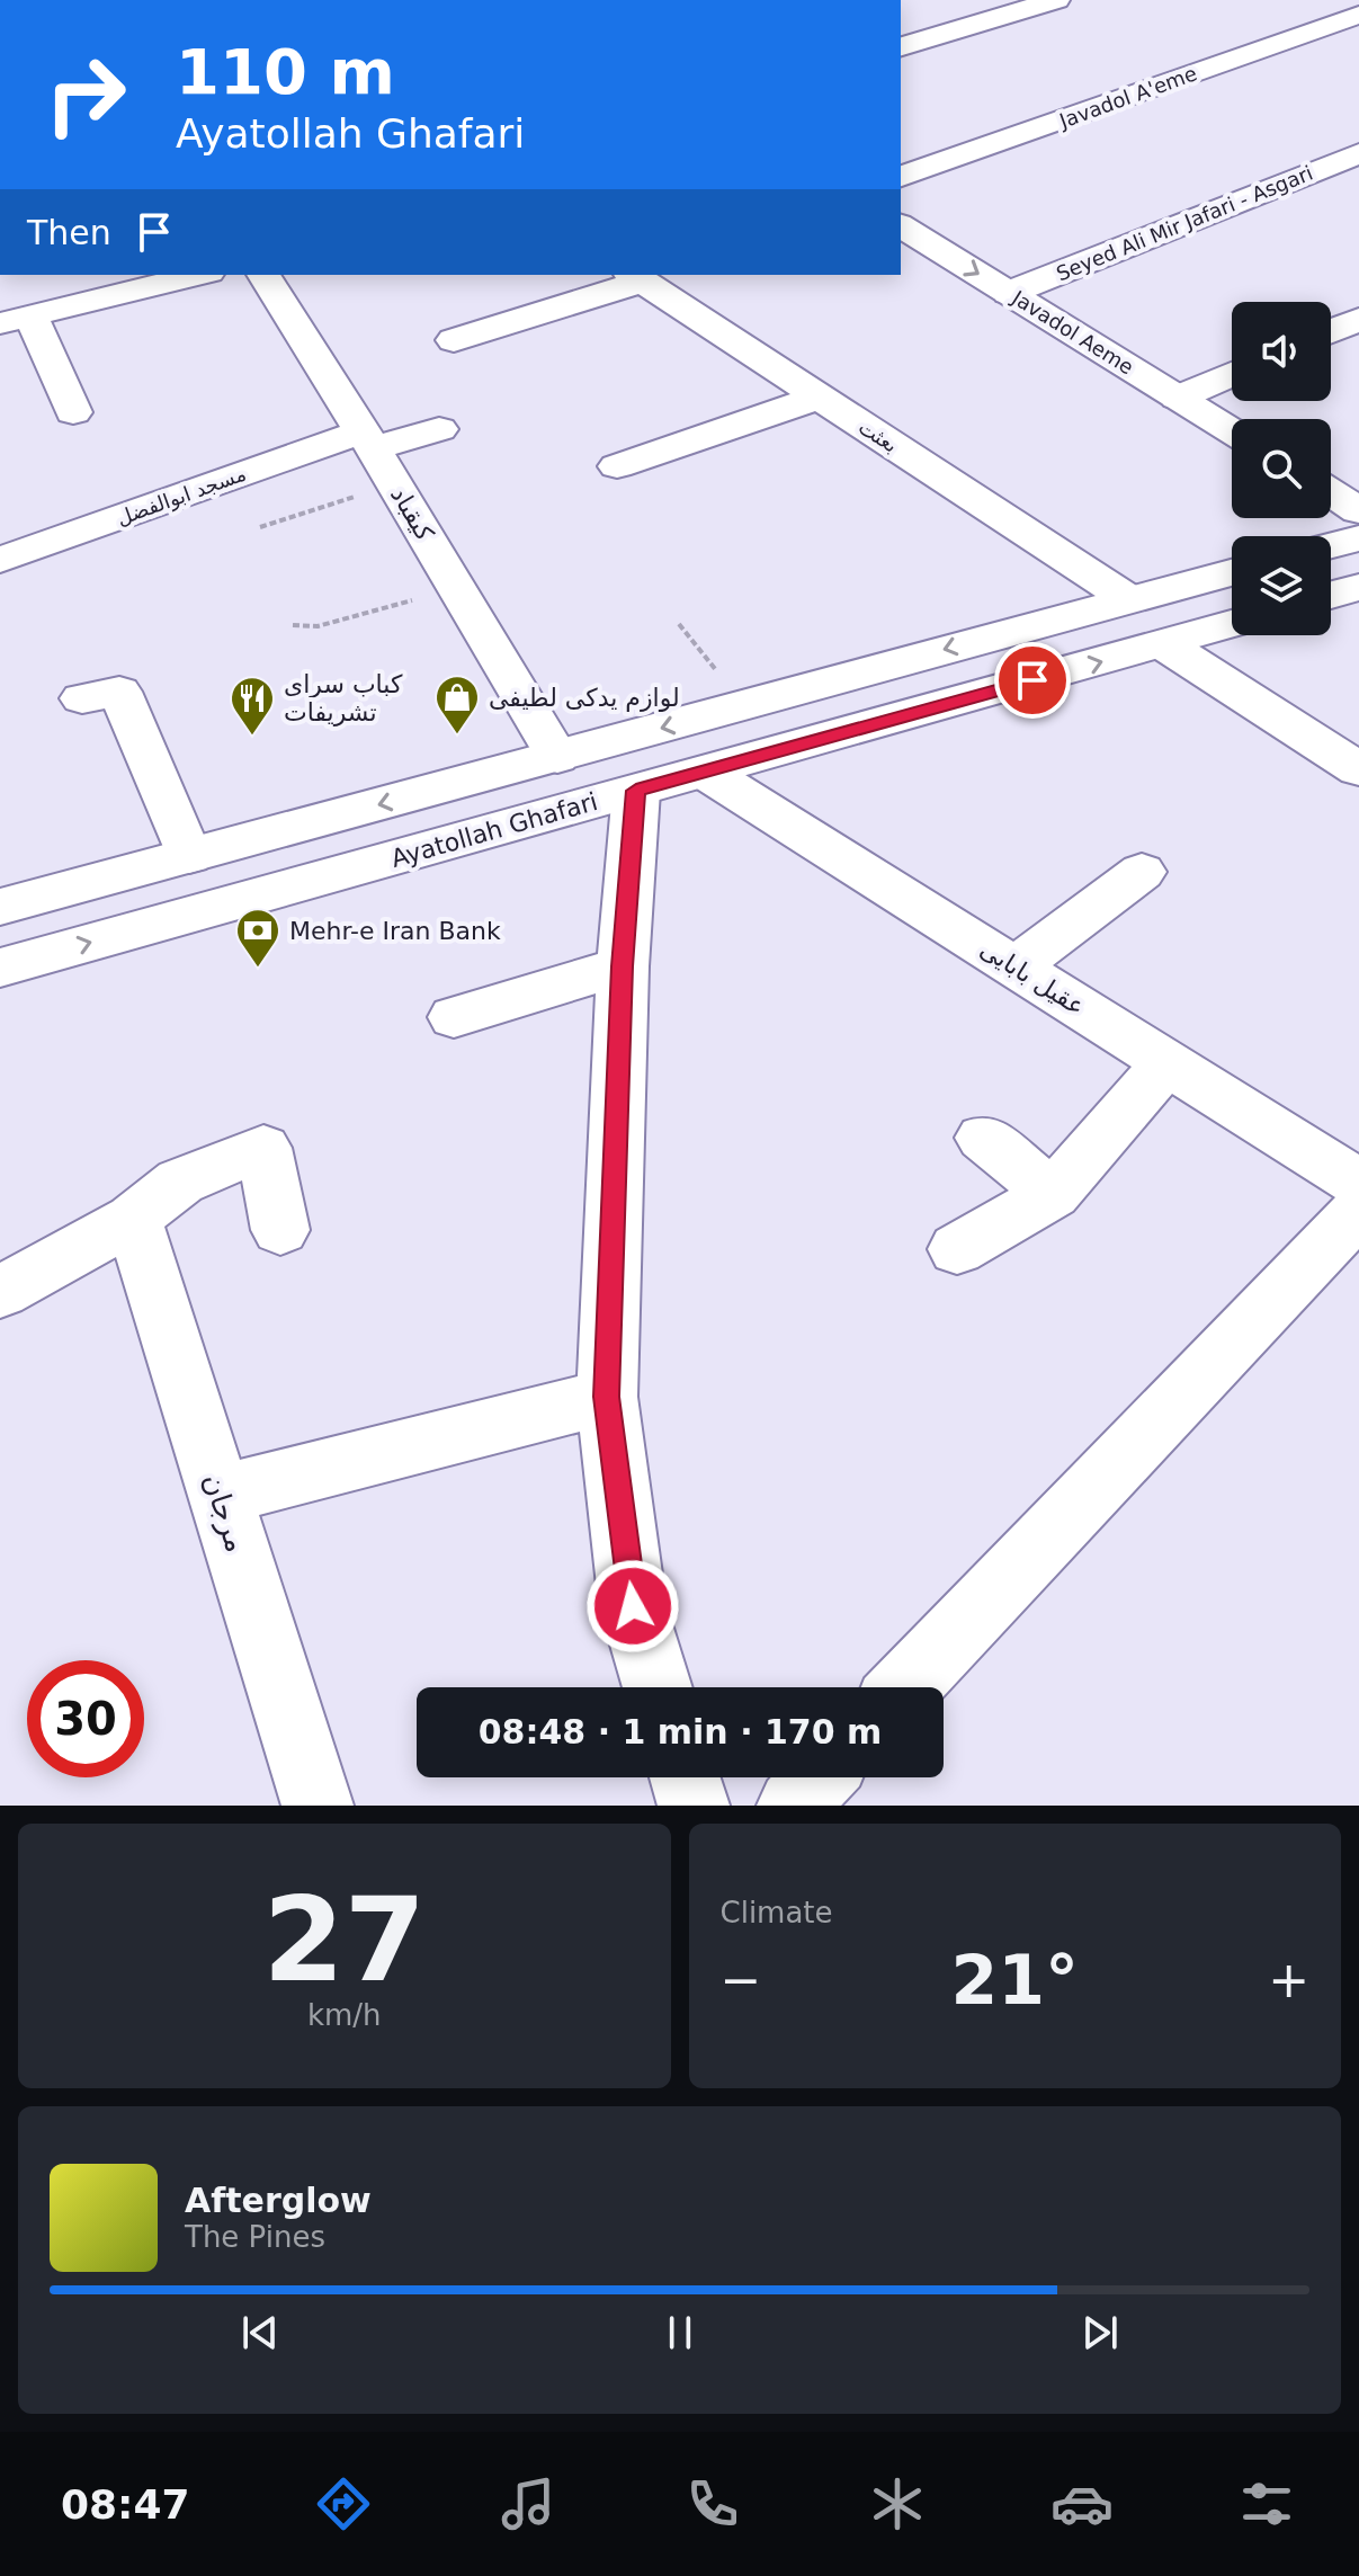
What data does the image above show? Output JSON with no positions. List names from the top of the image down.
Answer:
{
  "streets": {
    "street": [
      "Javadol A'eme",
      "Seyed Ali Mir Jafari - Asgari",
      "Javadol Aeme",
      "بعثت",
      "مسجد ابوالفضل",
      "کیقباد",
      "Ayatollah Ghafari",
      "عقیل بابایی",
      "مرجان"
    ]
  },
  "crossings": [
    ["Seyed Ali Mir Jafari - Asgari", "Javadol Aeme"],
    ["مسجد ابوالفضل", "کیقباد"],
    ["Ayatollah Ghafari", "عقیل بابایی"]
  ],
  "places": {
    "shop": ["لوازم یدکی لطیفی"],
    "restaurant": ["کباب سرای تشریفات"],
    "bank": ["Mehr-e Iran Bank"]
  },
  "page": {
    "turn": ["110 m", "Ayatollah Ghafari"],
    "then": "Then",
    "limit": "30",
    "trip": "08:48 · 1 min · 170 m",
    "tile": [
      ["27", "km/h"],
      "Climate"
    ],
    "heat": ["−", "21°", "+"],
    "song": ["Afterglow", "The Pines"],
    "tabs": "08:47"
  }
}
